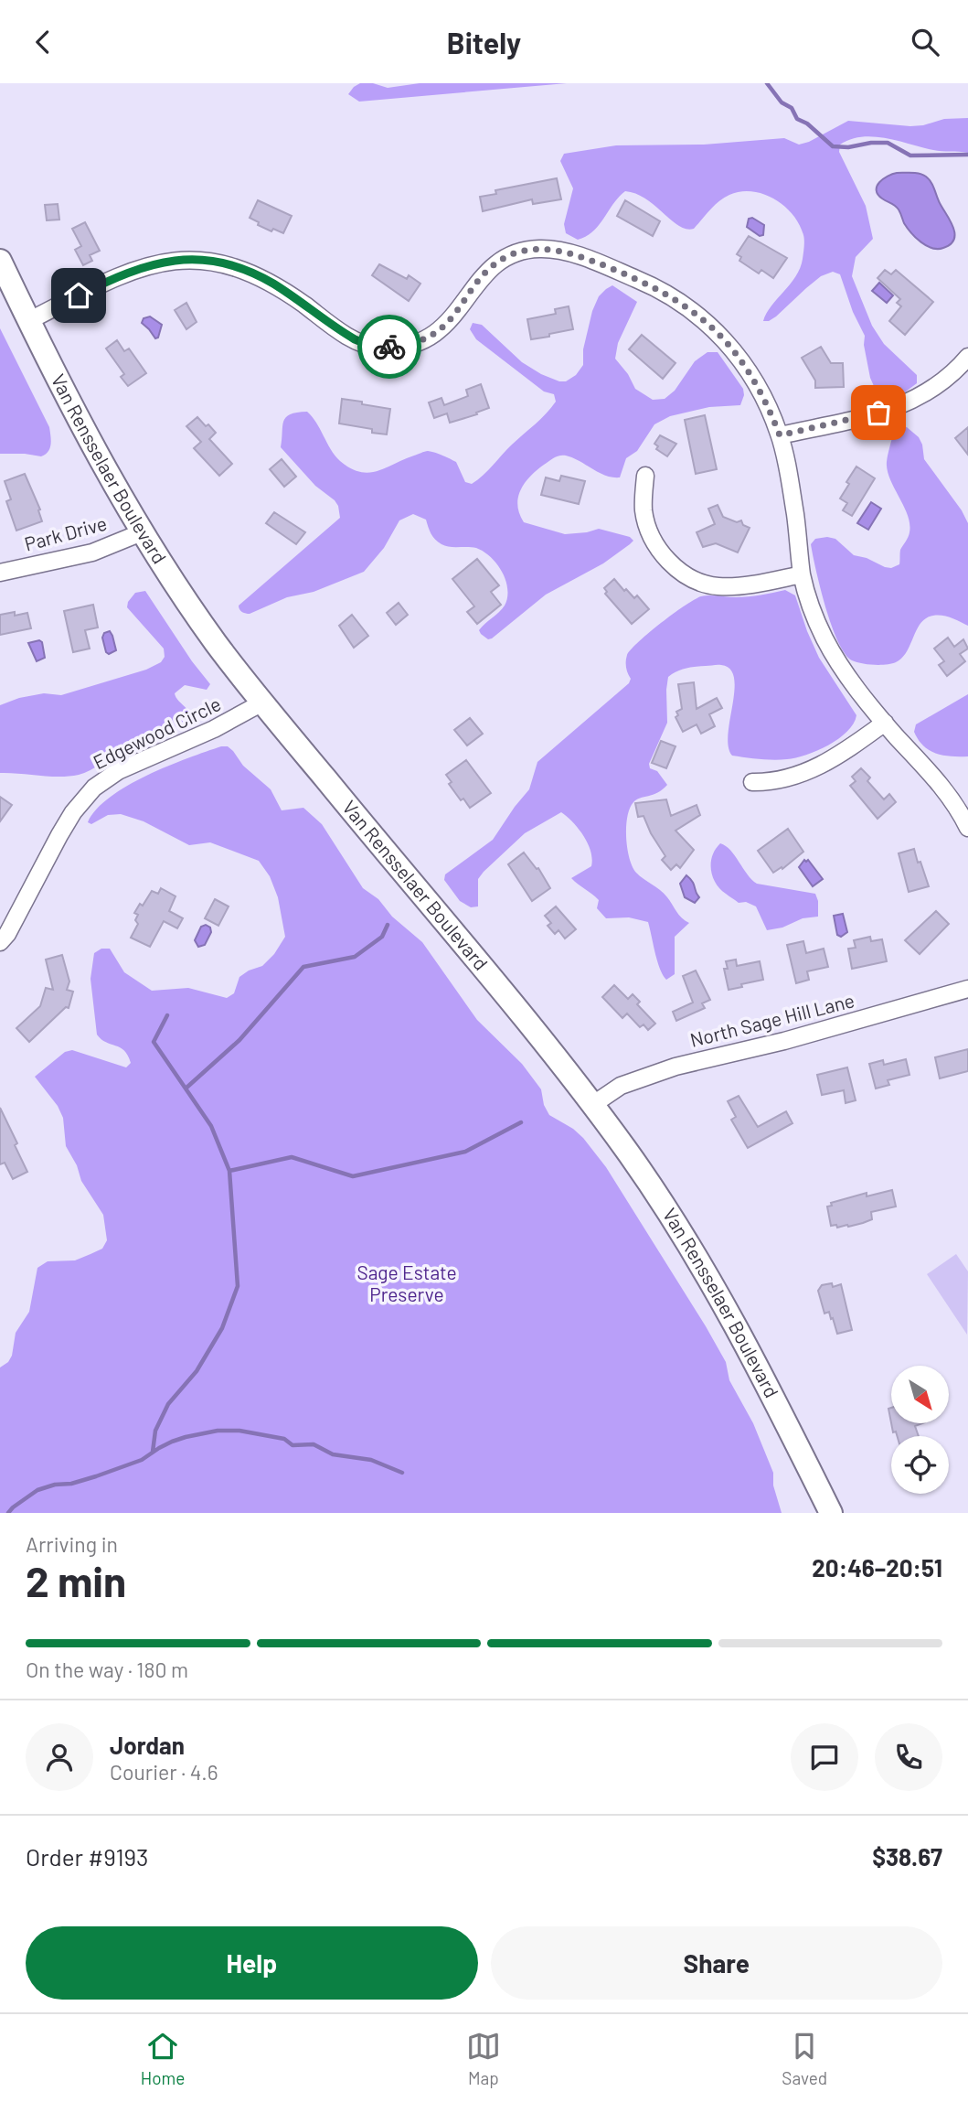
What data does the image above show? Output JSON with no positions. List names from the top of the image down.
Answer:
{
  "streets": {
    "main road": ["Van Rensselaer Boulevard"],
    "street": ["Park Drive", "Edgewood Circle", "North Sage Hill Lane"]
  },
  "crossings": [
    ["Van Rensselaer Boulevard", "Park Drive"],
    ["Van Rensselaer Boulevard", "Edgewood Circle"],
    ["Van Rensselaer Boulevard", "North Sage Hill Lane"]
  ],
  "parks": ["Sage Estate Preserve"],
  "north": "bottom right",
  "page": {
    "header": "Bitely",
    "heading": ["2 min", "Arriving in", "20:46–20:51"],
    "panel": [
      "Jordan",
      "Courier · 4.6",
      "Order #9193",
      "$38.67"
    ],
    "bar": "On the way · 180 m",
    "buttons": ["Help", "Share"],
    "tabs": ["Home", "Map", "Saved"]
  }
}
